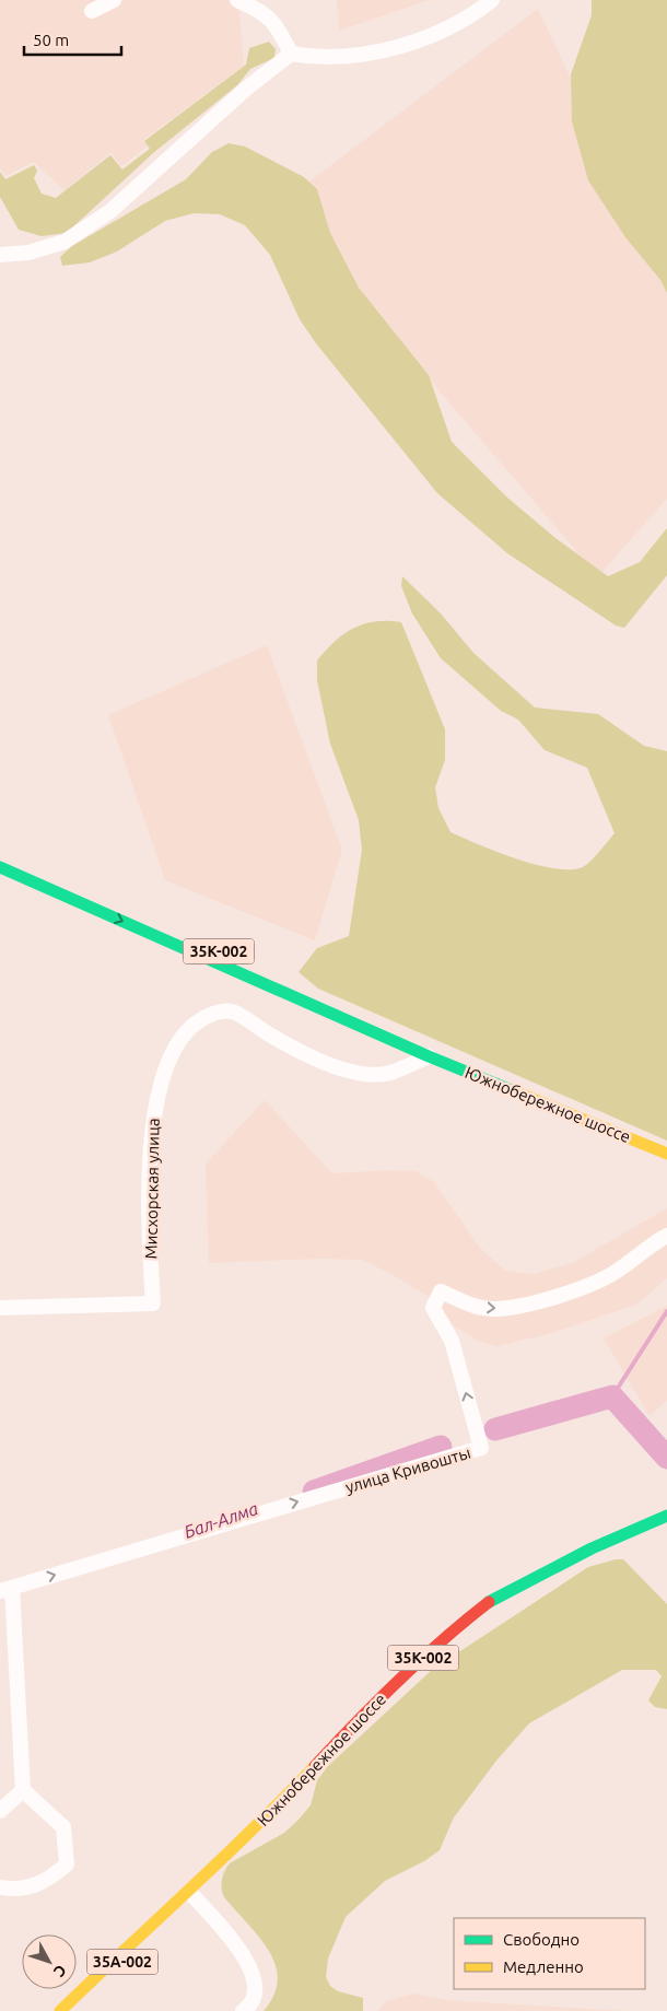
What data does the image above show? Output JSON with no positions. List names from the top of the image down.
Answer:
{
  "streets": {
    "highway": ["35К-002", "Южнобережное шоссе", "35А-002"],
    "street": ["Мисхорская улица", "улица Кривошты"]
  },
  "crossings": [
    ["Южнобережное шоссе", "Мисхорская улица"]
  ],
  "one_way": ["улица Кривошты"],
  "water": ["Бал-Алма"],
  "legend": ["Свободно", "Медленно"],
  "scale_bar": "50 m",
  "north": "bottom right"
}
